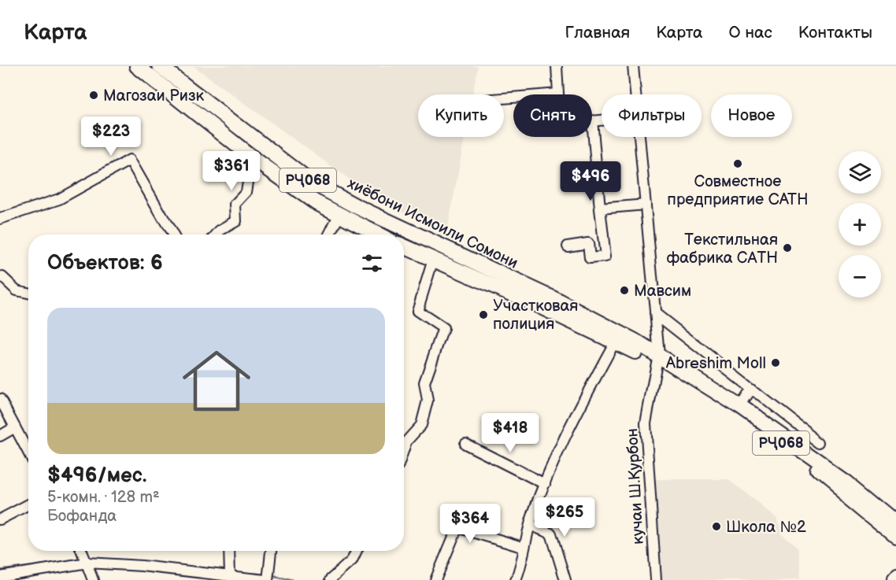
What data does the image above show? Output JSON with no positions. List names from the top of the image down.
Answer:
{
  "streets": {
    "highway": ["РҶ068", "хиёбони Исмоили Сомони"],
    "street": ["кучаи Ш.Қурбон"]
  },
  "crossings": [
    ["РҶ068", "хиёбони Исмоили Сомони"],
    ["РҶ068", "кучаи Ш.Қурбон"],
    ["хиёбони Исмоили Сомони", "кучаи Ш.Қурбон"]
  ],
  "places": [
    "Магозаи Ризк",
    "Совместное предприятие CATH",
    "Текстильная фабрика САТН",
    "Мавсим",
    "Участковая полиция",
    "Abreshim Moll",
    "Школа №2"
  ],
  "page": {
    "header": "Карта",
    "nav": [
      "Главная",
      "Карта",
      "О нас",
      "Контакты"
    ],
    "chip": [
      "Купить",
      "Снять",
      "Фильтры",
      "Новое"
    ],
    "price": [
      "$223",
      "$361",
      "$496",
      "$418",
      "$265",
      "$364"
    ],
    "map_buttons": ["+", "−"],
    "heading": "Объектов: 6",
    "list": [
      {
        "name": "$496/мес.",
        "note": "5-комн. · 128 m² · Бофанда"
      }
    ]
  }
}
